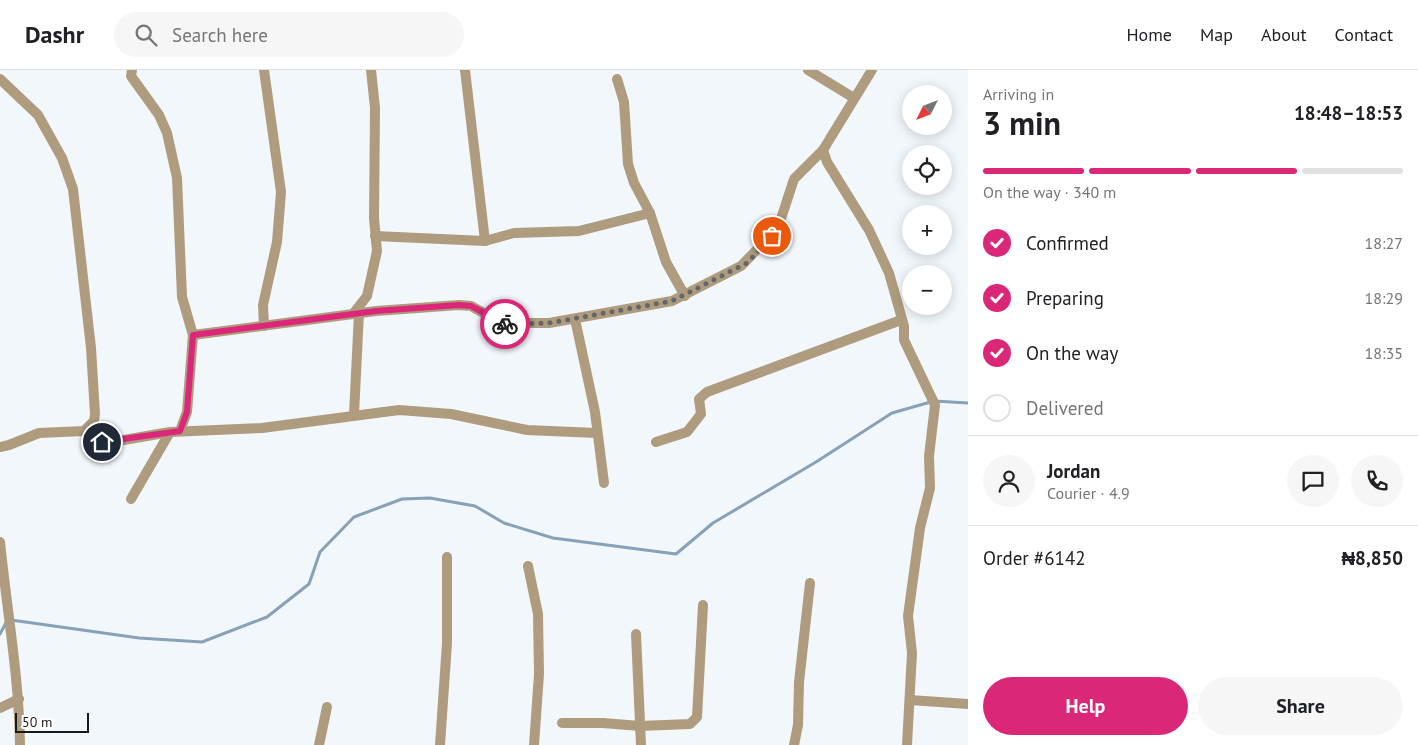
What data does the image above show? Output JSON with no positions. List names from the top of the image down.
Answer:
{
  "scale_bar": "50 m",
  "north": "bottom left",
  "page": {
    "header": "Dashr",
    "search": "Search here",
    "nav": [
      "Home",
      "Map",
      "About",
      "Contact"
    ],
    "heading": ["3 min", "Arriving in", "18:48–18:53"],
    "panel": [
      "Jordan",
      "Courier · 4.9",
      "Order #6142",
      "₦8,850"
    ],
    "map_buttons": ["+", "−"],
    "bar": "On the way · 340 m",
    "list": [
      ["Confirmed", "18:27"],
      ["Preparing", "18:29"],
      ["On the way", "18:35"],
      "Delivered"
    ],
    "buttons": ["Help", "Share"],
    "scale": "50 m"
  }
}
